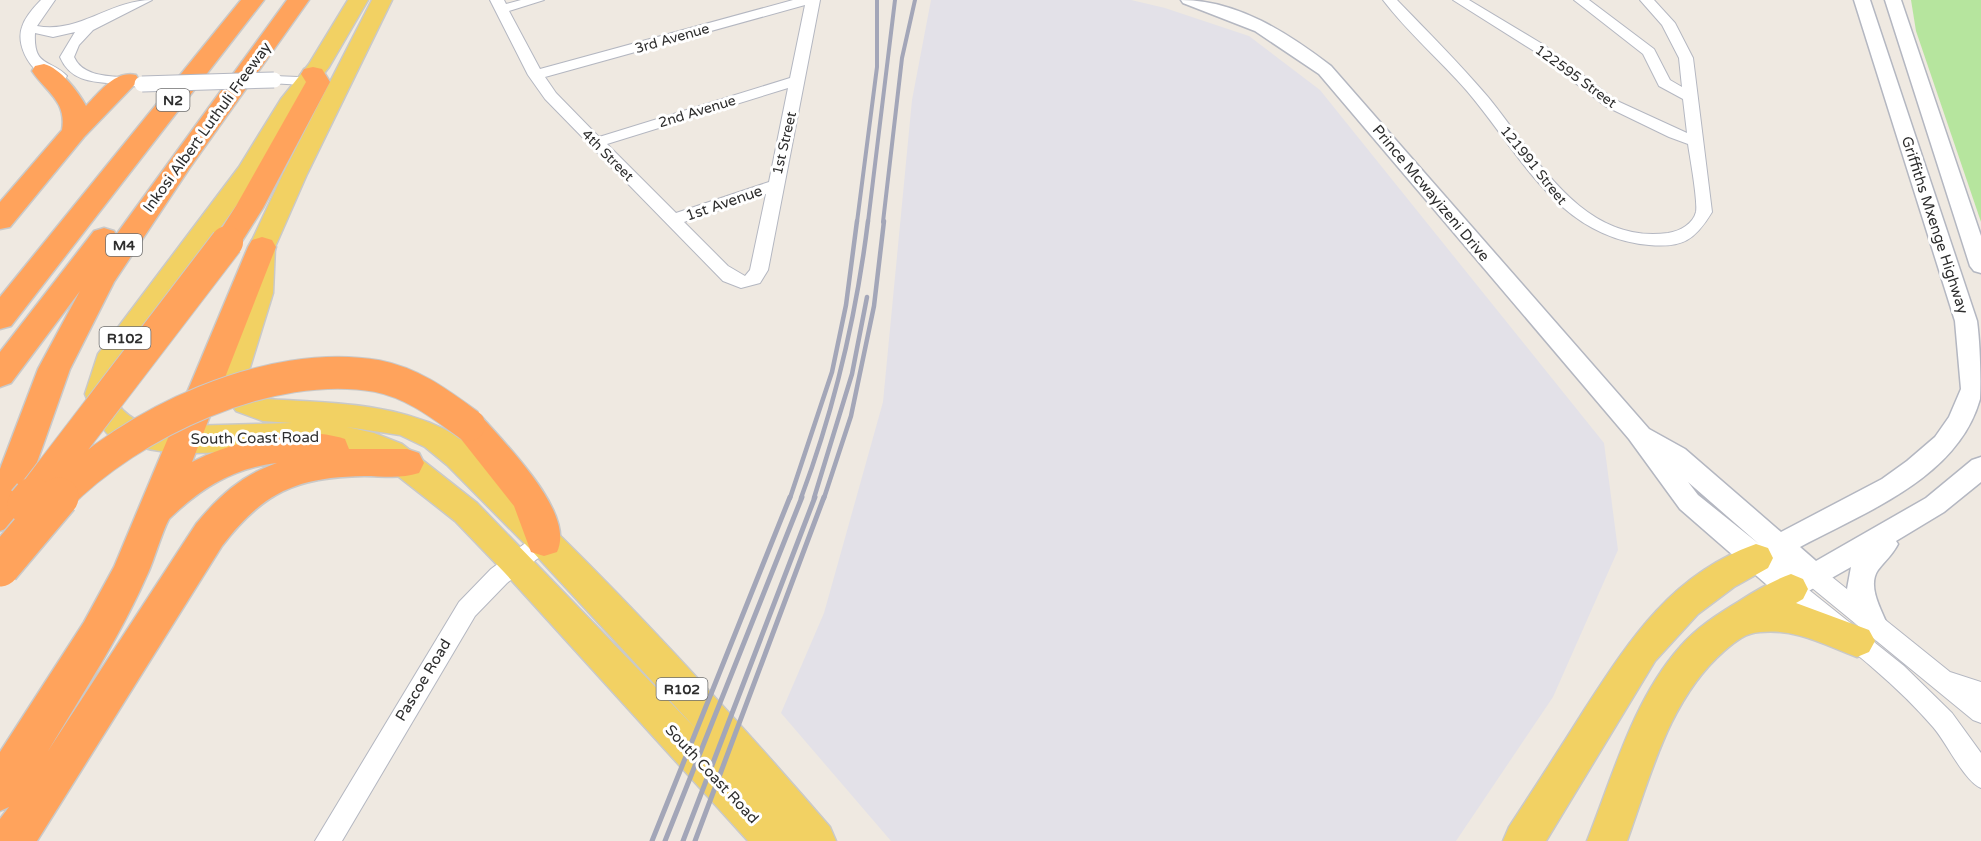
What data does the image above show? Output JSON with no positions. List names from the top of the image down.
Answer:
{
  "streets": {
    "highway": ["N2", "Inkosi Albert Luthuli Freeway", "M4"],
    "main road": ["R102", "South Coast Road"],
    "street": [
      "3rd Avenue",
      "122595 Street",
      "2nd Avenue",
      "1st Street",
      "4th Street",
      "121991 Street",
      "Prince Mcwayizeni Drive",
      "1st Avenue",
      "Griffiths Mxenge Highway",
      "Pascoe Road"
    ]
  },
  "crossings": [
    ["3rd Avenue", "1st Street"],
    ["3rd Avenue", "4th Street"],
    ["122595 Street", "121991 Street"],
    ["2nd Avenue", "1st Street"],
    ["2nd Avenue", "4th Street"],
    ["1st Street", "4th Street"],
    ["1st Street", "1st Avenue"],
    ["4th Street", "1st Avenue"],
    ["Prince Mcwayizeni Drive", "Griffiths Mxenge Highway"],
    ["South Coast Road", "Pascoe Road"]
  ]
}
